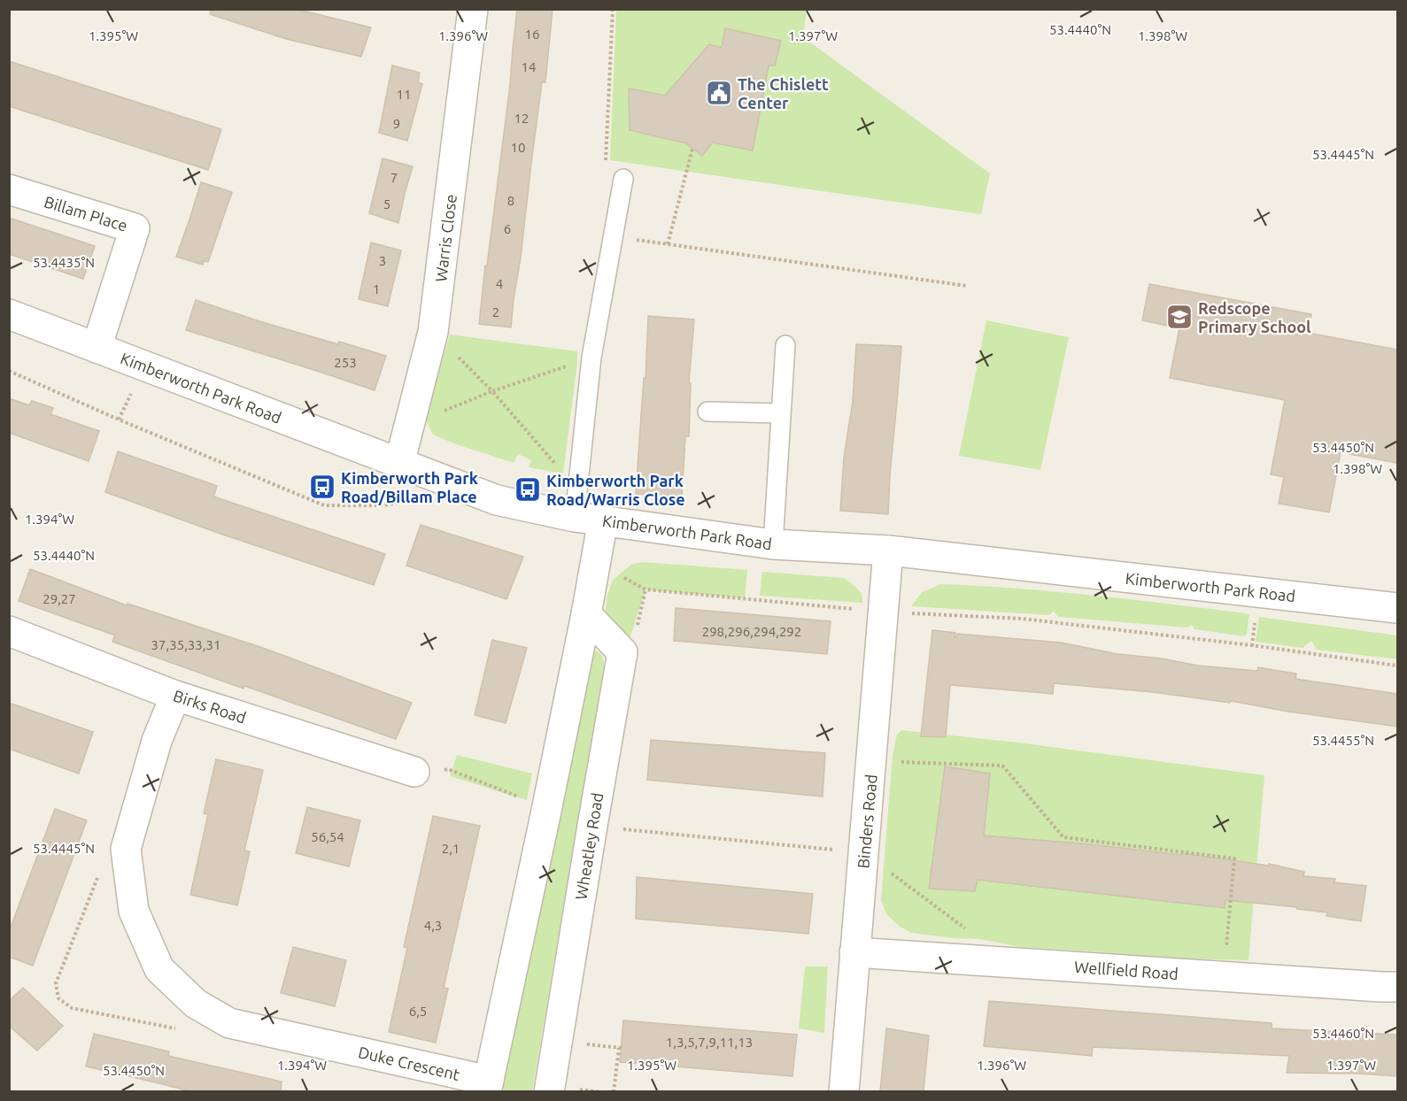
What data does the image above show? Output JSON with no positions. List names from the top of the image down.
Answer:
{
  "streets": {
    "street": [
      "Billam Place",
      "Warris Close",
      "Kimberworth Park Road",
      "Birks Road",
      "Binders Road",
      "Wheatley Road",
      "Wellfield Road",
      "Duke Crescent"
    ]
  },
  "crossings": [
    ["Billam Place", "Kimberworth Park Road"],
    ["Warris Close", "Kimberworth Park Road"],
    ["Kimberworth Park Road", "Binders Road"],
    ["Birks Road", "Duke Crescent"],
    ["Binders Road", "Wellfield Road"]
  ],
  "places": {
    "public building": ["The Chislett Center"],
    "school or university": ["Redscope Primary School"],
    "bus stop": ["Kimberworth Park Road/Billam Place", "Kimberworth Park Road/Warris Close"]
  },
  "house_numbers": [
    "16",
    "14",
    "11",
    "12",
    "9",
    "10",
    "7",
    "8",
    "5",
    "6",
    "3",
    "4",
    "1",
    "2",
    "253",
    "29,27",
    "298,296,294,292",
    "37,35,33,31",
    "56,54",
    "2,1",
    "4,3",
    "6,5",
    "1,3,5,7,9,11,13"
  ],
  "coordinates": [
    "53.4440°N",
    "1.395°W",
    "1.396°W",
    "1.397°W",
    "1.398°W",
    "53.4445°N",
    "53.4435°N",
    "53.4450°N",
    "1.394°W",
    "53.4455°N",
    "53.4460°N"
  ]
}
